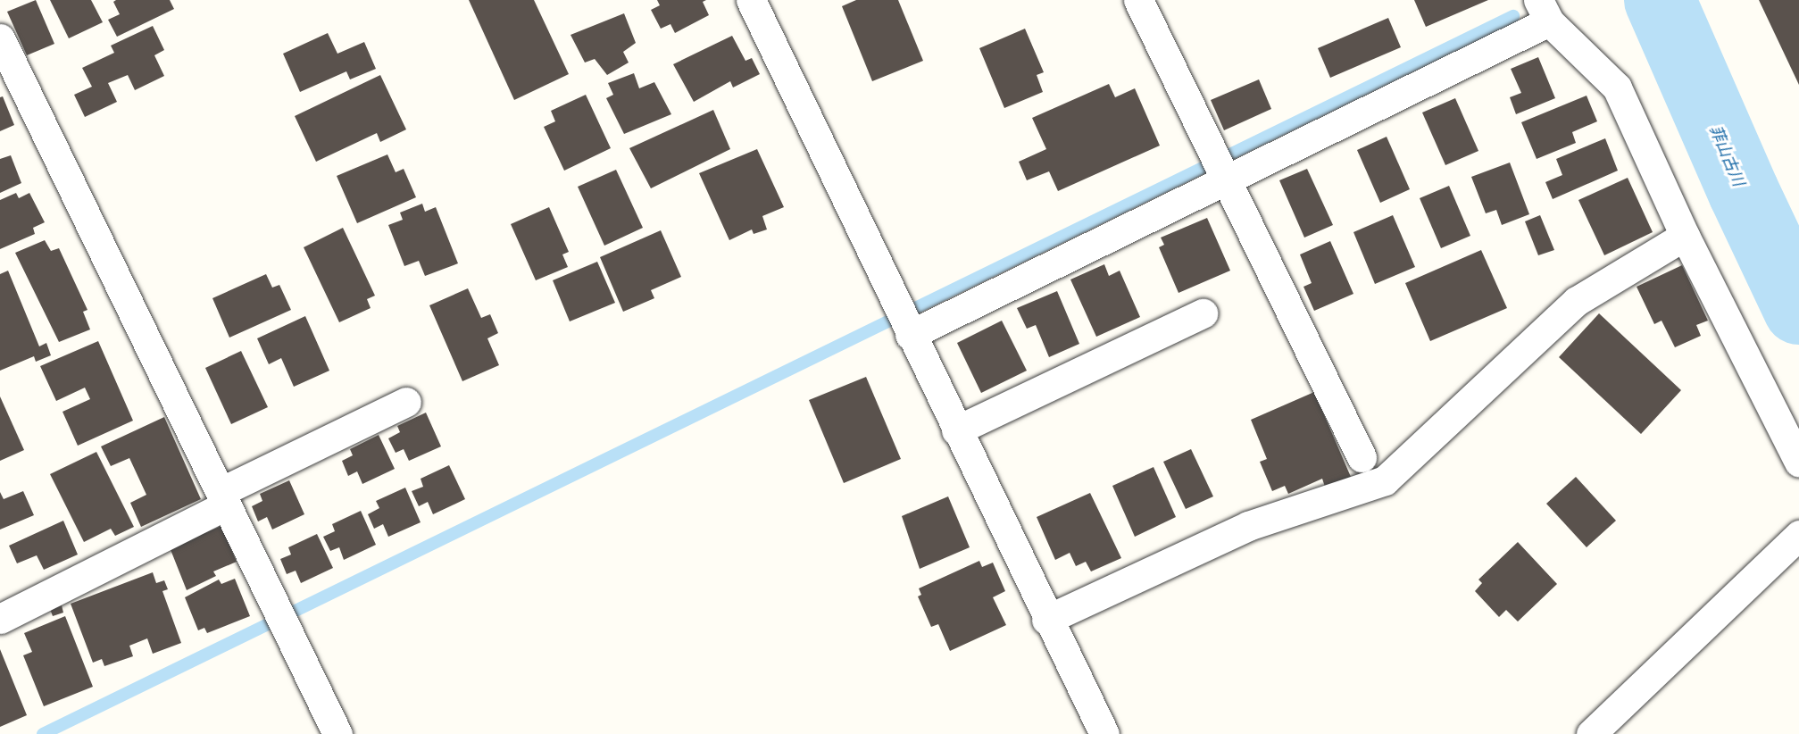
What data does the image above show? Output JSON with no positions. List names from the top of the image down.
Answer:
{
  "water": ["菲山古川"]
}
